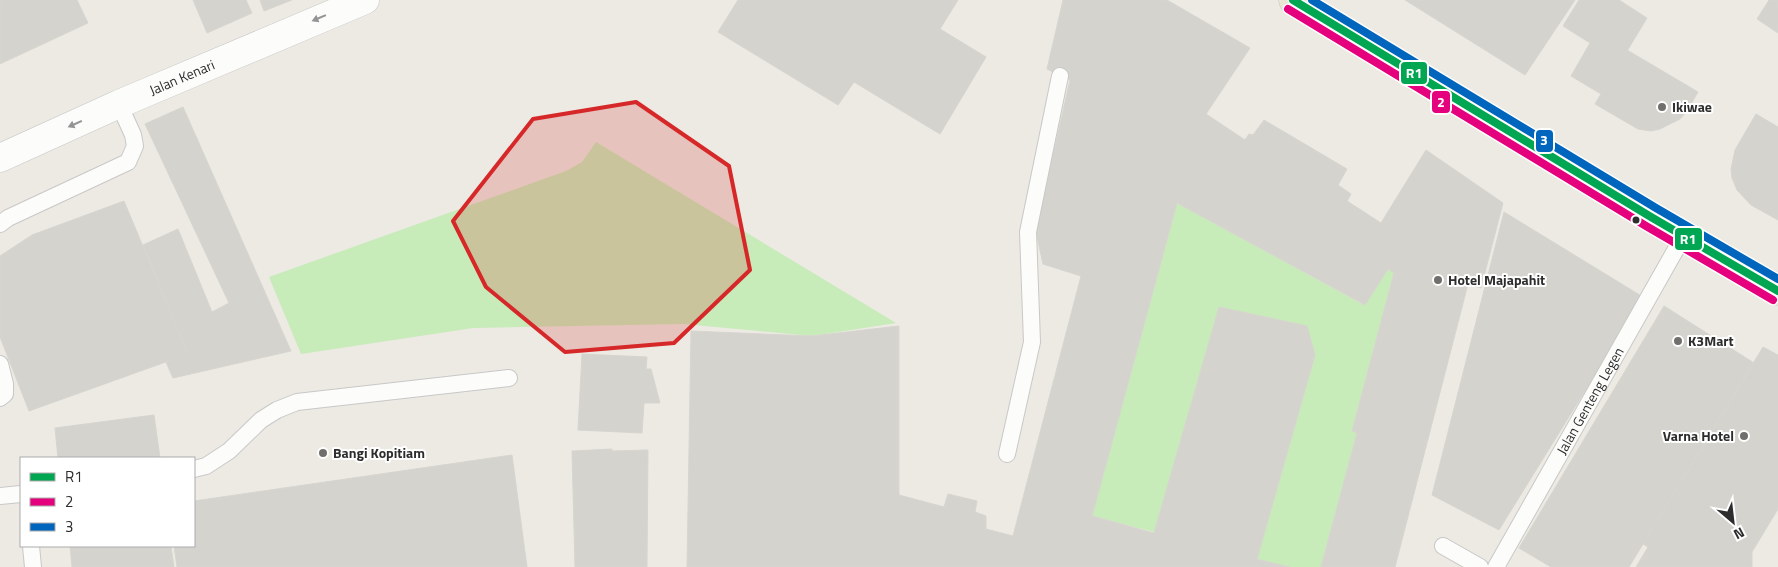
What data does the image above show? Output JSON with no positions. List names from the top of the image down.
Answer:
{
  "streets": {
    "street": ["Jalan Kenari"],
    "lane": ["Jalan Genteng Legen"]
  },
  "one_way": ["Jalan Kenari"],
  "places": [
    "Ikiwae",
    "Hotel Majapahit",
    "K3Mart",
    "Varna Hotel",
    "Bangi Kopitiam"
  ],
  "lines": ["transit line R1", "transit line 3", "transit line 2"],
  "legend": ["R1", "2", "3"],
  "north": "bottom right"
}
